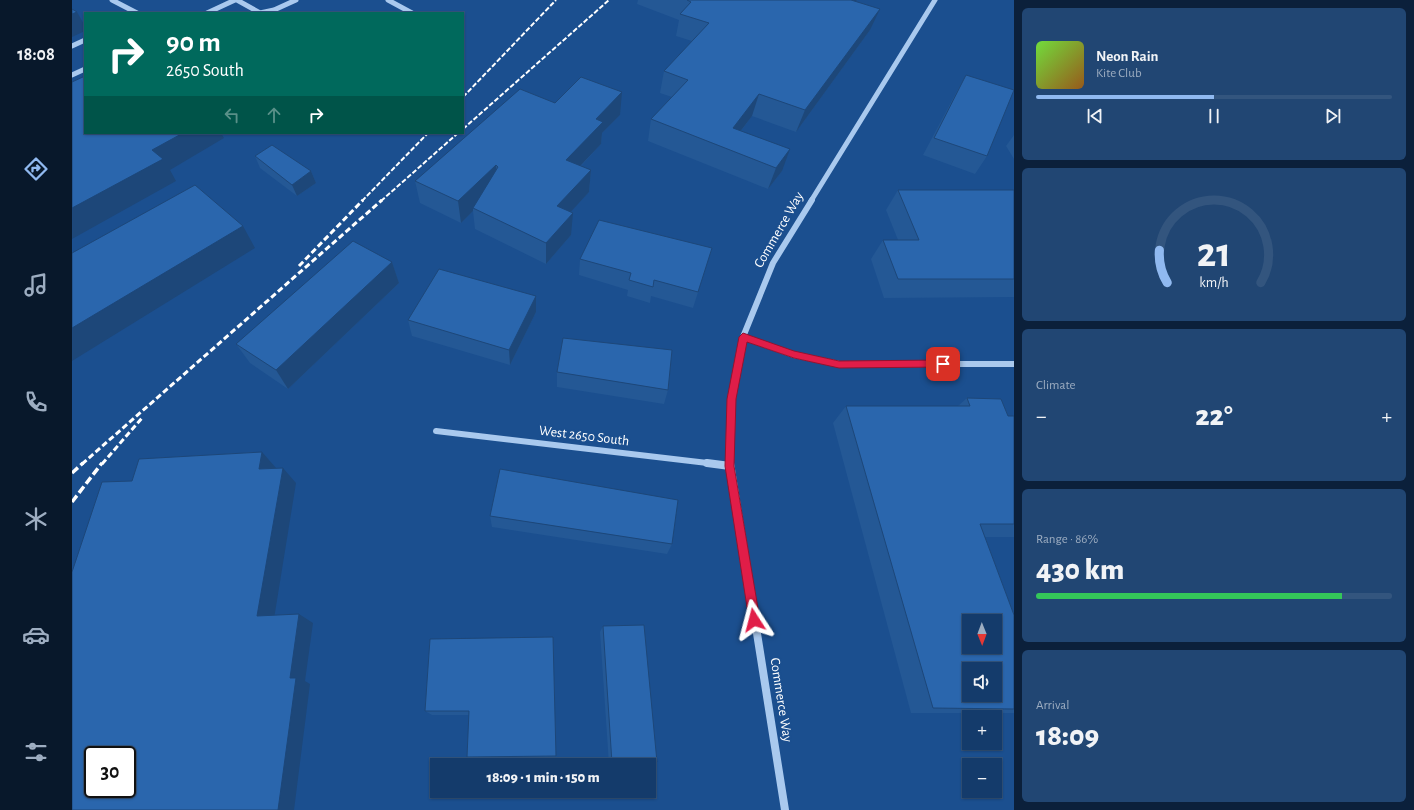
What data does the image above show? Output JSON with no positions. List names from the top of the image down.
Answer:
{
  "streets": {
    "street": ["Commerce Way", "West 2650 South"]
  },
  "crossings": [
    ["Commerce Way", "West 2650 South"]
  ],
  "north": "bottom",
  "page": {
    "tabs": "18:08",
    "turn": ["90 m", "2650 South"],
    "song": ["Neon Rain", "Kite Club"],
    "tile": [
      "Climate",
      ["Range · 86%", "430 km"],
      ["Arrival", "18:09"]
    ],
    "heat": ["−", "22°", "+"],
    "map_buttons": ["+", "−"],
    "limit": "30",
    "trip": "18:09 · 1 min · 150 m",
    "gauge": ["21", "km/h"]
  }
}
